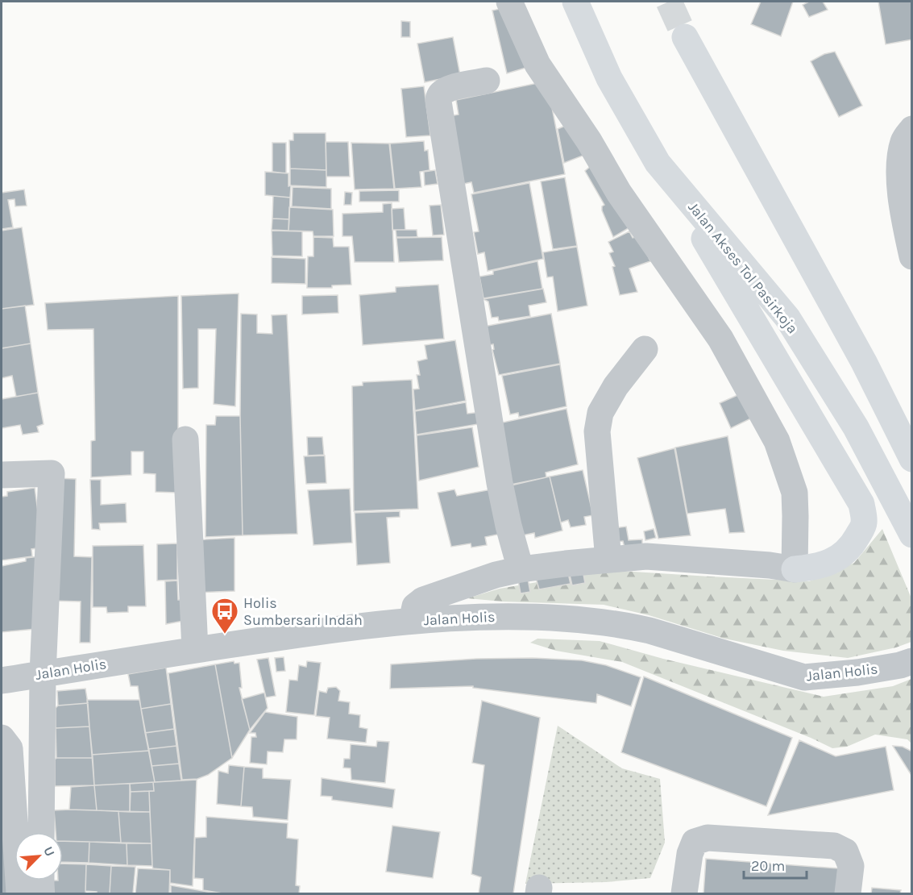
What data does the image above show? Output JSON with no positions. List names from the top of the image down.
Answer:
{
  "streets": {
    "highway": ["Jalan Akses Tol Pasirkoja"],
    "street": ["Jalan Holis"]
  },
  "places": {
    "bus stop": ["Holis Sumbersari Indah"]
  },
  "scale_bar": "20 m",
  "north": "top right"
}
